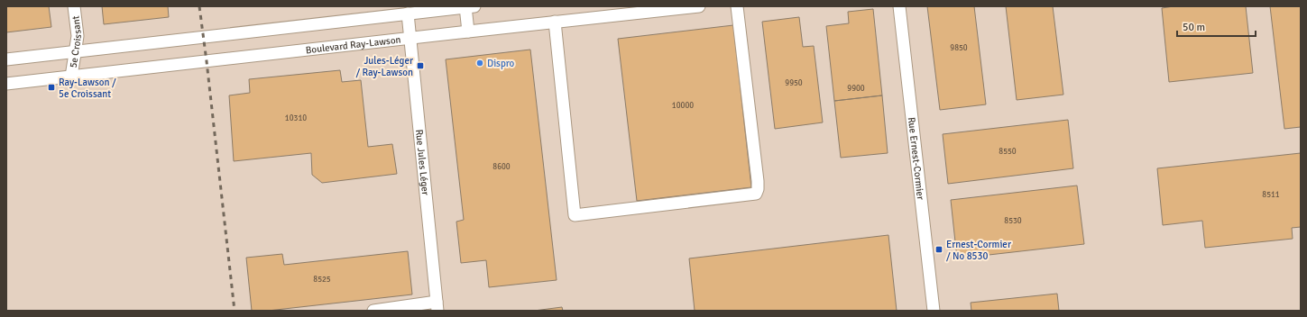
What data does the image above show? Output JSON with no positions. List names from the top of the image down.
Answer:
{
  "streets": {
    "street": [
      "5e Croissant",
      "Boulevard Ray-Lawson",
      "Rue Ernest-Cormier",
      "Rue Jules Léger"
    ]
  },
  "crossings": [
    ["5e Croissant", "Boulevard Ray-Lawson"],
    ["Boulevard Ray-Lawson", "Rue Jules Léger"]
  ],
  "places": {
    "other": ["Dispro"],
    "transit": ["Jules-Léger / Ray-Lawson", "Ray-Lawson / 5e Croissant", "Ernest-Cormier / No 8530"]
  },
  "house_numbers": [
    "9850",
    "9950",
    "9900",
    "10000",
    "10310",
    "8550",
    "8600",
    "8511",
    "8530",
    "8525"
  ],
  "scale_bar": "50 m"
}
